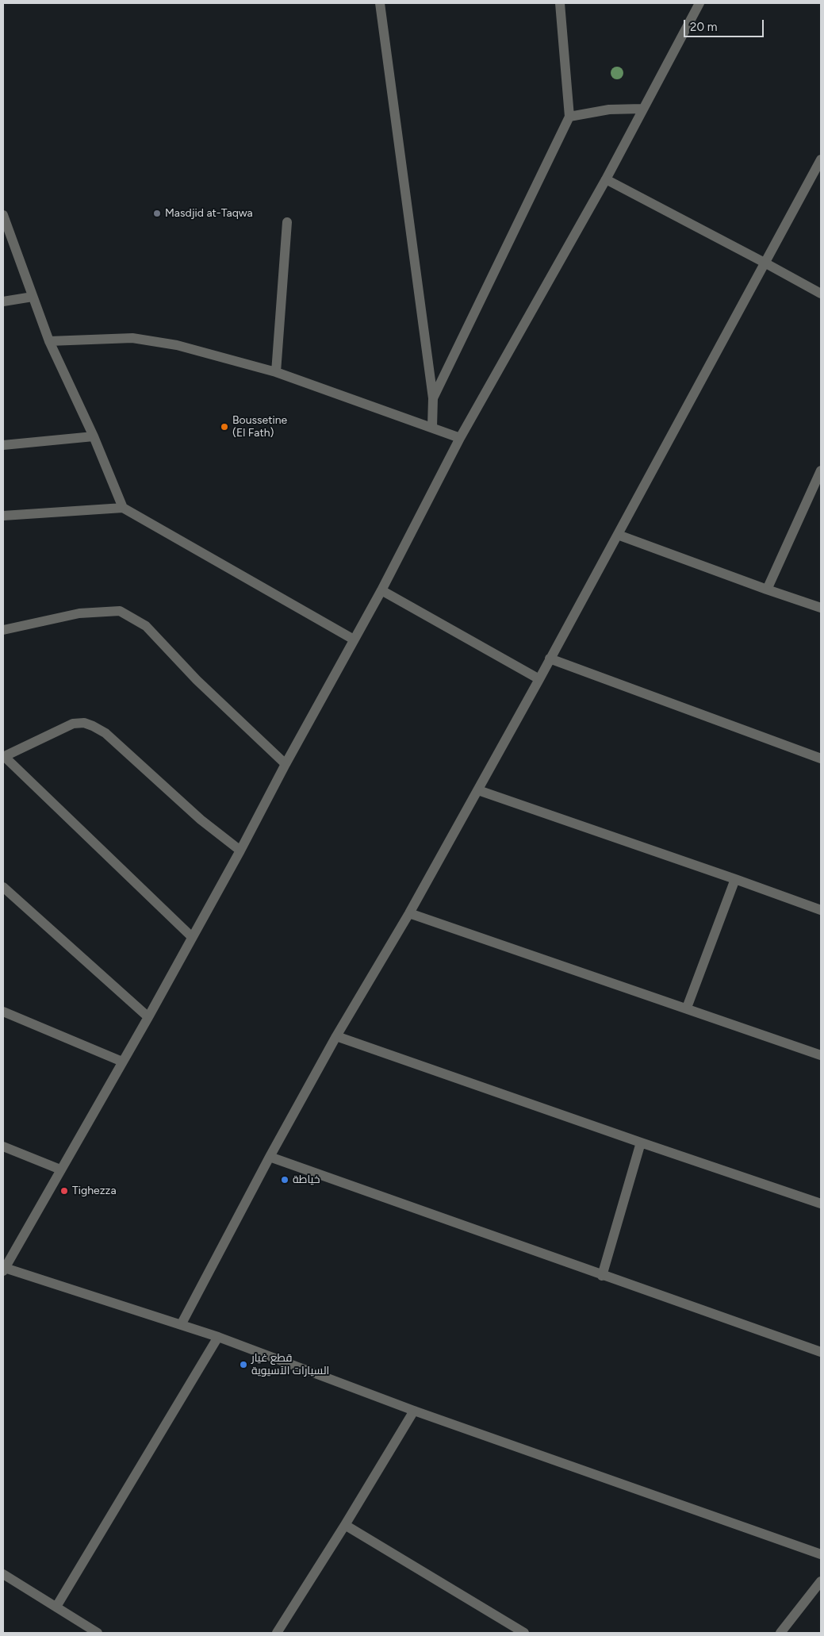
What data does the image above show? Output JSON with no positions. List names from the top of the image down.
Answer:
{
  "places": [
    "Masdjid at-Taqwa",
    "Boussetine (El Fath)",
    "خياطة",
    "Tighezza",
    "قطع غيار السيارات الآسيوية"
  ],
  "scale_bar": "20 m"
}
